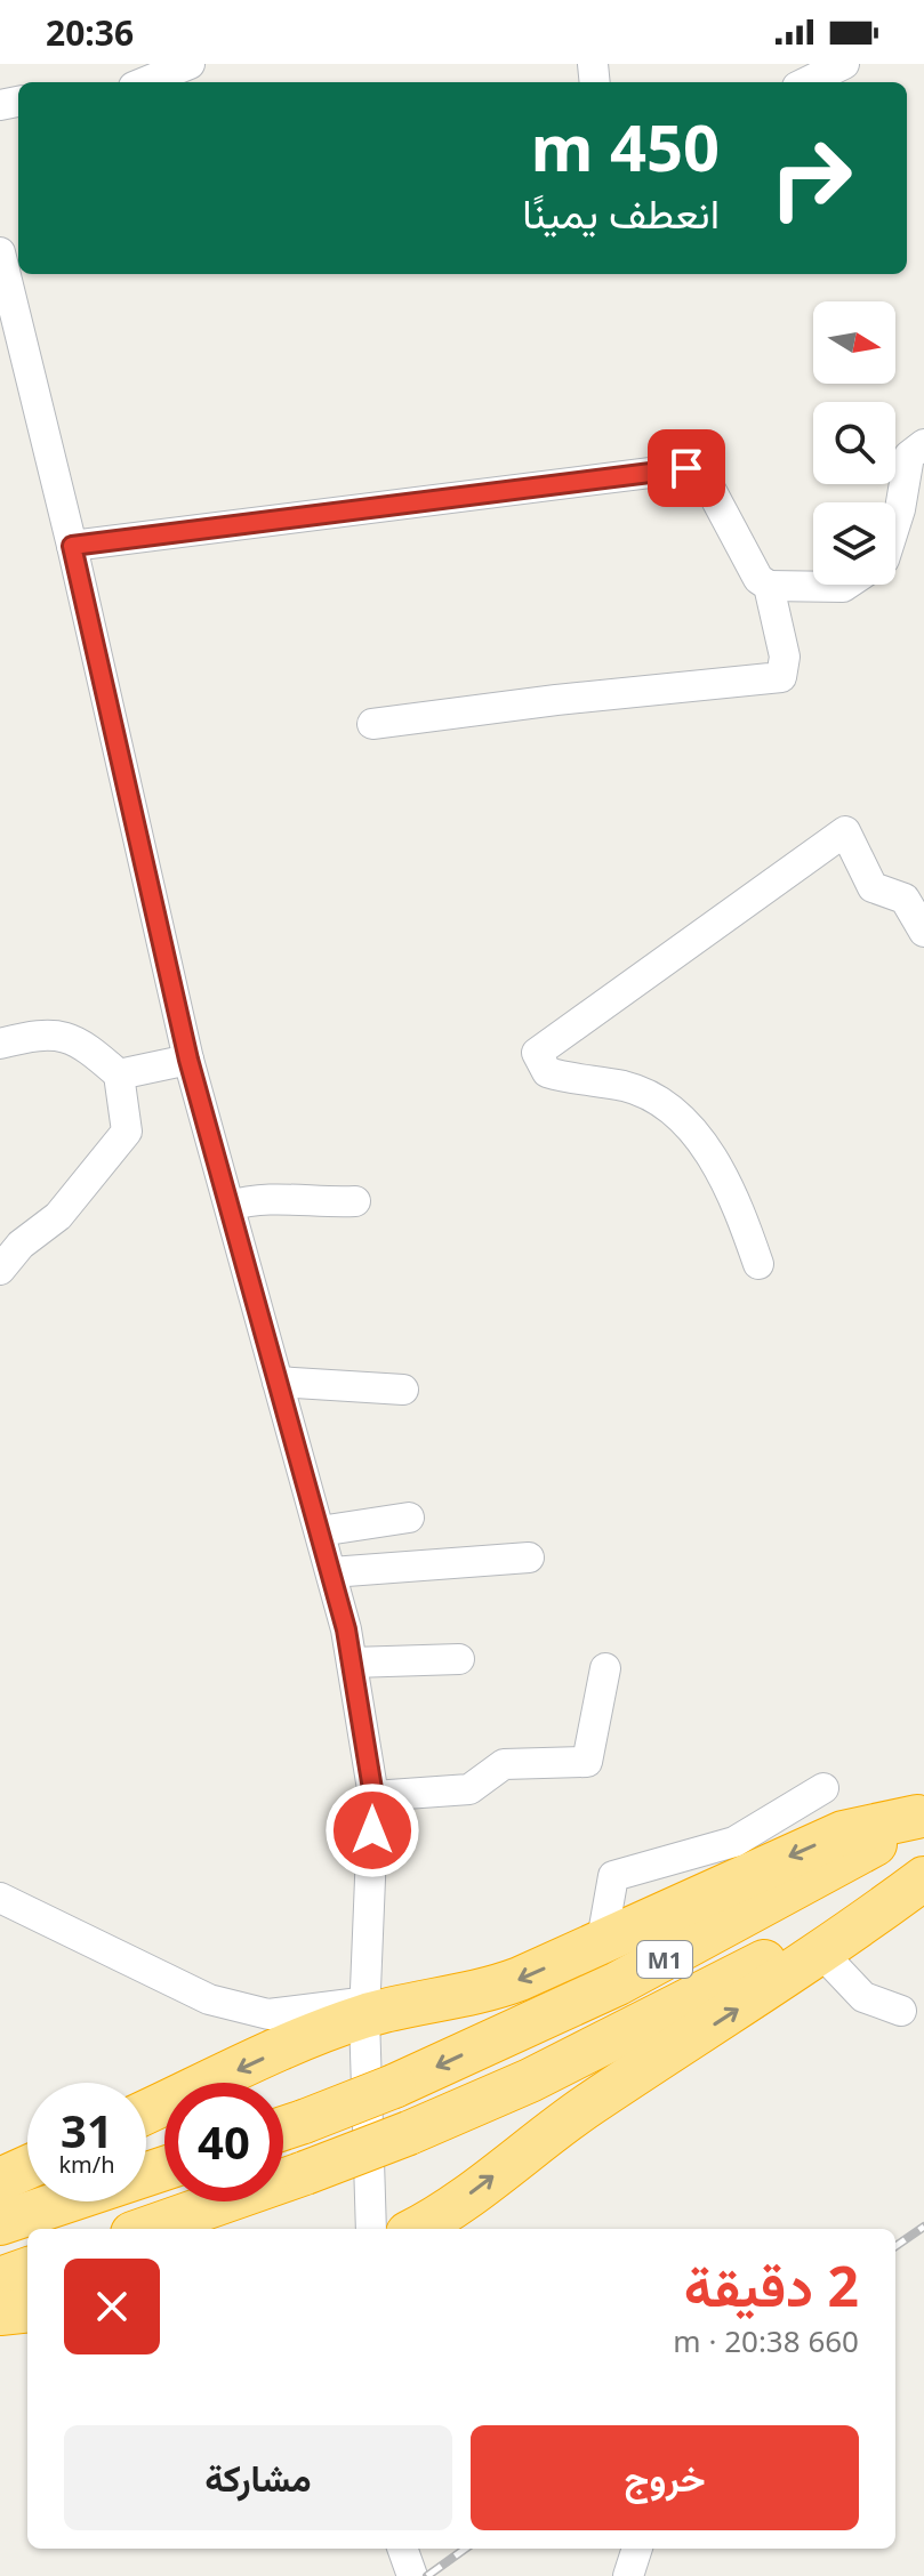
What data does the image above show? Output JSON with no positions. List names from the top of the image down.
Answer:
{
  "streets": {
    "highway": ["M1"]
  },
  "north": "right",
  "page": {
    "status": "20:36",
    "turn": ["450 m", "انعطف يمينًا"],
    "speed": "31 km/h",
    "limit": "40",
    "heading": ["2 دقيقة", "660 m · 20:38"],
    "buttons": ["خروج", "مشاركة"]
  }
}
